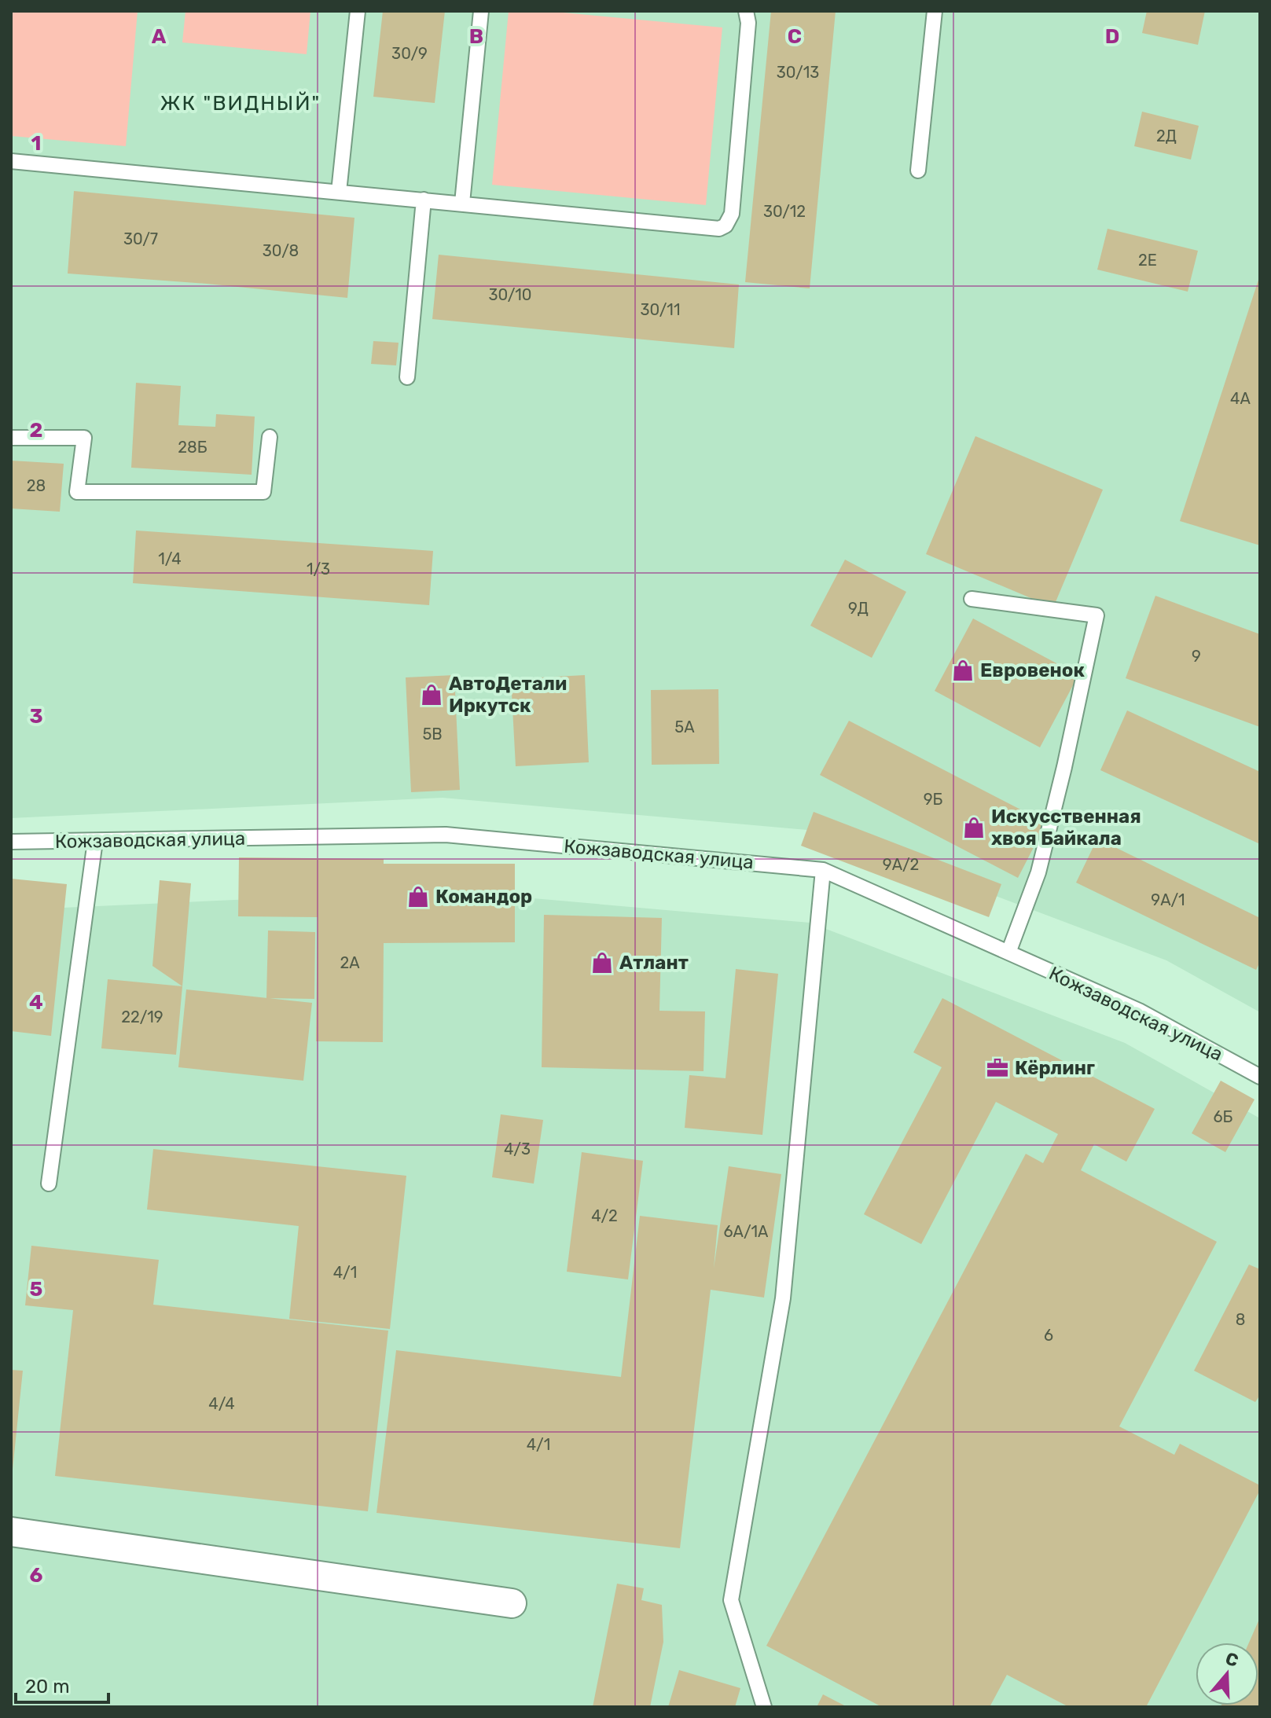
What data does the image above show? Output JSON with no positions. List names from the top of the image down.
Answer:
{
  "streets": {
    "lane": ["Кожзаводская улица"]
  },
  "districts": ["ЖК \"ВИДНЫЙ\""],
  "places": {
    "shop": [
      "Евровенок",
      "АвтоДетали Иркутск",
      "Искусственная хвоя Байкала",
      "Командор",
      "Атлант"
    ],
    "office": ["Кёрлинг"]
  },
  "house_numbers": [
    "30/9",
    "30/13",
    "2Д",
    "30/12",
    "30/7",
    "30/8",
    "2Е",
    "30/10",
    "30/11",
    "4А",
    "28Б",
    "28",
    "1/4",
    "1/3",
    "9Д",
    "9",
    "5А",
    "5В",
    "9Б",
    "9А/2",
    "9А/1",
    "2А",
    "22/19",
    "6Б",
    "4/3",
    "4/2",
    "6А/1А",
    "4/1",
    "8",
    "6",
    "4/4",
    "4/1"
  ],
  "scale_bar": "20 m",
  "north": "top",
  "grid": {
    "columns": [
      "A",
      "B",
      "C",
      "D"
    ],
    "rows": [
      "1",
      "2",
      "3",
      "4",
      "5",
      "6"
    ]
  }
}
